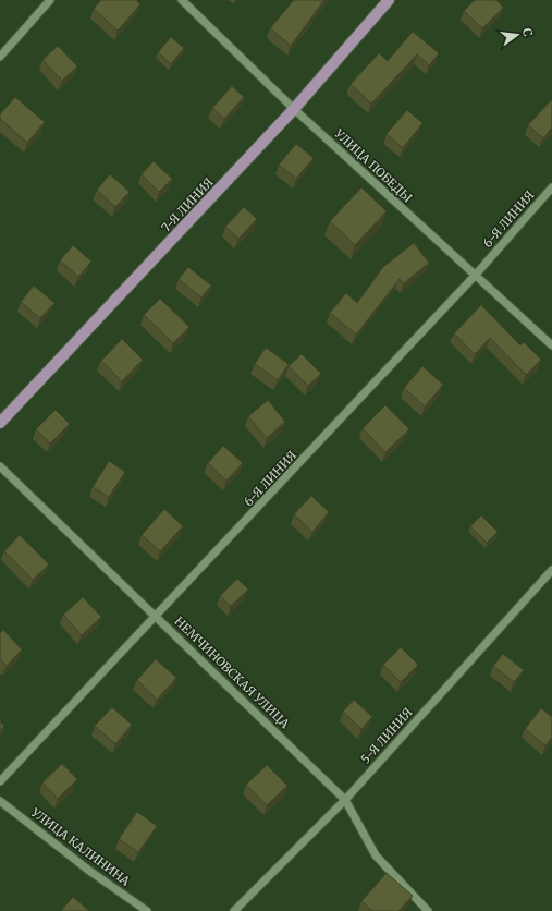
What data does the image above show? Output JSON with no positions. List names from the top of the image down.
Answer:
{
  "streets": {
    "main road": ["7-Я ЛИНИЯ"],
    "street": [
      "УЛИЦА ПОБЕДЫ",
      "6-Я ЛИНИЯ",
      "НЕМЧИНОВСКАЯ УЛИЦА",
      "5-Я ЛИНИЯ",
      "УЛИЦА КАЛИНИНА"
    ]
  },
  "crossings": [
    ["УЛИЦА ПОБЕДЫ", "7-Я ЛИНИЯ"],
    ["УЛИЦА ПОБЕДЫ", "6-Я ЛИНИЯ"],
    ["6-Я ЛИНИЯ", "НЕМЧИНОВСКАЯ УЛИЦА"],
    ["НЕМЧИНОВСКАЯ УЛИЦА", "5-Я ЛИНИЯ"]
  ],
  "north": "right"
}
